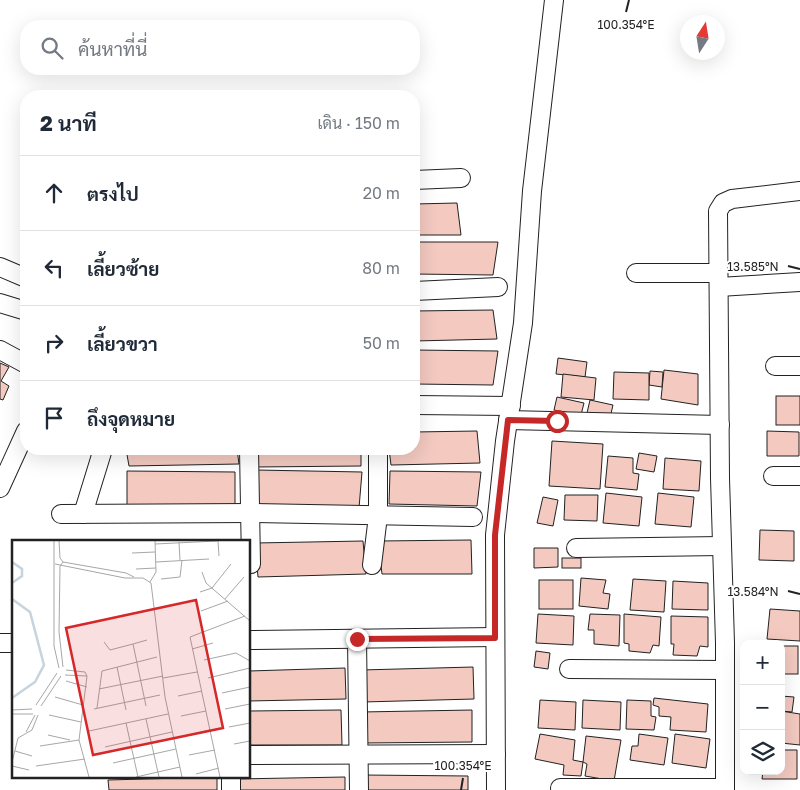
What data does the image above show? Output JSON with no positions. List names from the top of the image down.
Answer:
{
  "north": "top",
  "page": {
    "search": "ค้นหาที่นี่",
    "heading": ["2 นาที", "เดิน · 150 m"],
    "list": [
      ["ตรงไป", "20 m"],
      ["เลี้ยวซ้าย", "80 m"],
      ["เลี้ยวขวา", "50 m"],
      "ถึงจุดหมาย"
    ],
    "map_buttons": ["+", "−"]
  },
  "coordinates": ["100.354°E", "13.585°N", "13.584°N"]
}
